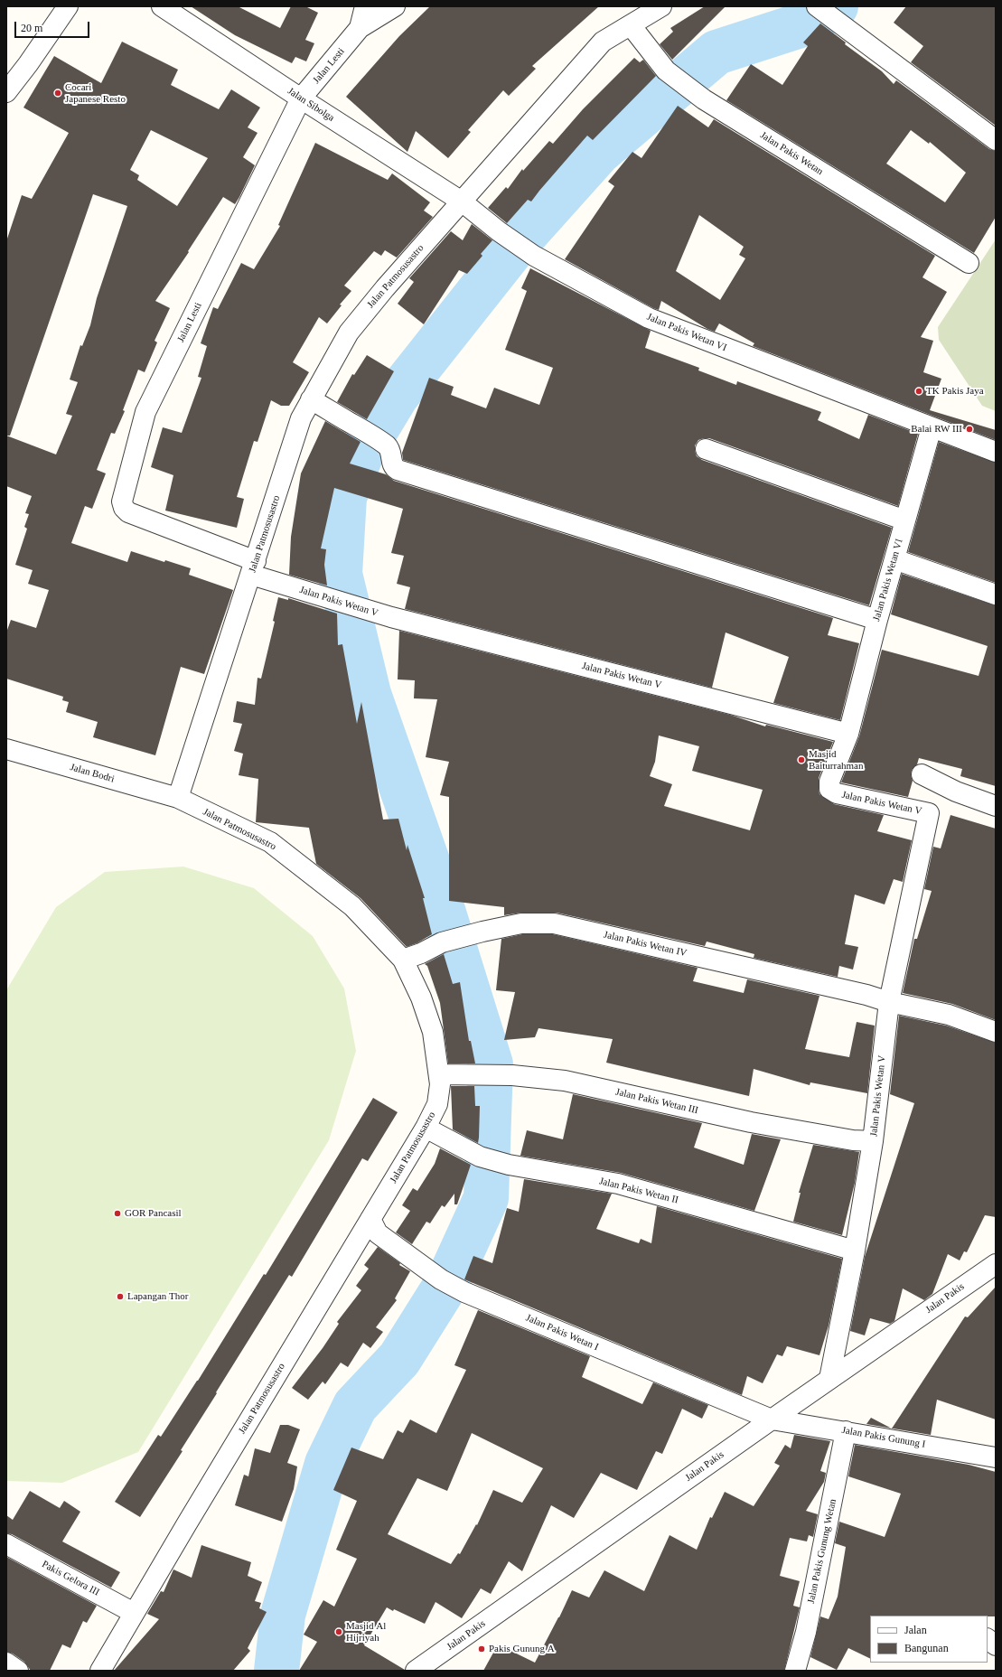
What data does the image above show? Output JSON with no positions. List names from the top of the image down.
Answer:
{
  "streets": {
    "street": [
      "Jalan Lesti",
      "Jalan Sibolga",
      "Jalan Pakis Wetan",
      "Jalan Patmosusastro",
      "Jalan Pakis Wetan VI",
      "Jalan Pakis Wetan V",
      "Jalan Bodri",
      "Jalan Pakis Wetan IV",
      "Jalan Pakis Wetan III",
      "Jalan Pakis Wetan II",
      "Jalan Pakis",
      "Jalan Pakis Wetan I",
      "Jalan Pakis Gunung I",
      "Jalan Pakis Gunung Wetan",
      "Pakis Gelora III"
    ]
  },
  "crossings": [
    ["Jalan Lesti", "Jalan Sibolga"],
    ["Jalan Lesti", "Jalan Patmosusastro"],
    ["Jalan Lesti", "Jalan Pakis Wetan V"],
    ["Jalan Sibolga", "Jalan Patmosusastro"],
    ["Jalan Sibolga", "Jalan Pakis Wetan VI"],
    ["Jalan Pakis Wetan", "Jalan Patmosusastro"],
    ["Jalan Patmosusastro", "Jalan Pakis Wetan VI"],
    ["Jalan Patmosusastro", "Jalan Pakis Wetan V"],
    ["Jalan Patmosusastro", "Jalan Bodri"],
    ["Jalan Patmosusastro", "Jalan Pakis Wetan IV"],
    ["Jalan Patmosusastro", "Jalan Pakis Wetan III"],
    ["Jalan Patmosusastro", "Jalan Pakis Wetan II"],
    ["Jalan Patmosusastro", "Jalan Pakis Wetan I"],
    ["Jalan Patmosusastro", "Pakis Gelora III"],
    ["Jalan Pakis Wetan VI", "Jalan Pakis Wetan V"],
    ["Jalan Pakis Wetan V", "Jalan Pakis Wetan IV"],
    ["Jalan Pakis Wetan V", "Jalan Pakis Wetan III"],
    ["Jalan Pakis Wetan V", "Jalan Pakis Wetan II"],
    ["Jalan Pakis Wetan V", "Jalan Pakis"],
    ["Jalan Pakis", "Jalan Pakis Wetan I"],
    ["Jalan Pakis", "Jalan Pakis Gunung I"],
    ["Jalan Pakis Wetan I", "Jalan Pakis Gunung I"],
    ["Jalan Pakis Gunung I", "Jalan Pakis Gunung Wetan"]
  ],
  "places": [
    "Cocari Japanese Resto",
    "TK Pakis Jaya",
    "Balai RW III",
    "Masjid Baiturrahman",
    "GOR Pancasil",
    "Lapangan Thor",
    "Masjid Al Hijriyah",
    "Pakis Gunung A"
  ],
  "legend": ["Jalan", "Bangunan"],
  "scale_bar": "20 m"
}
